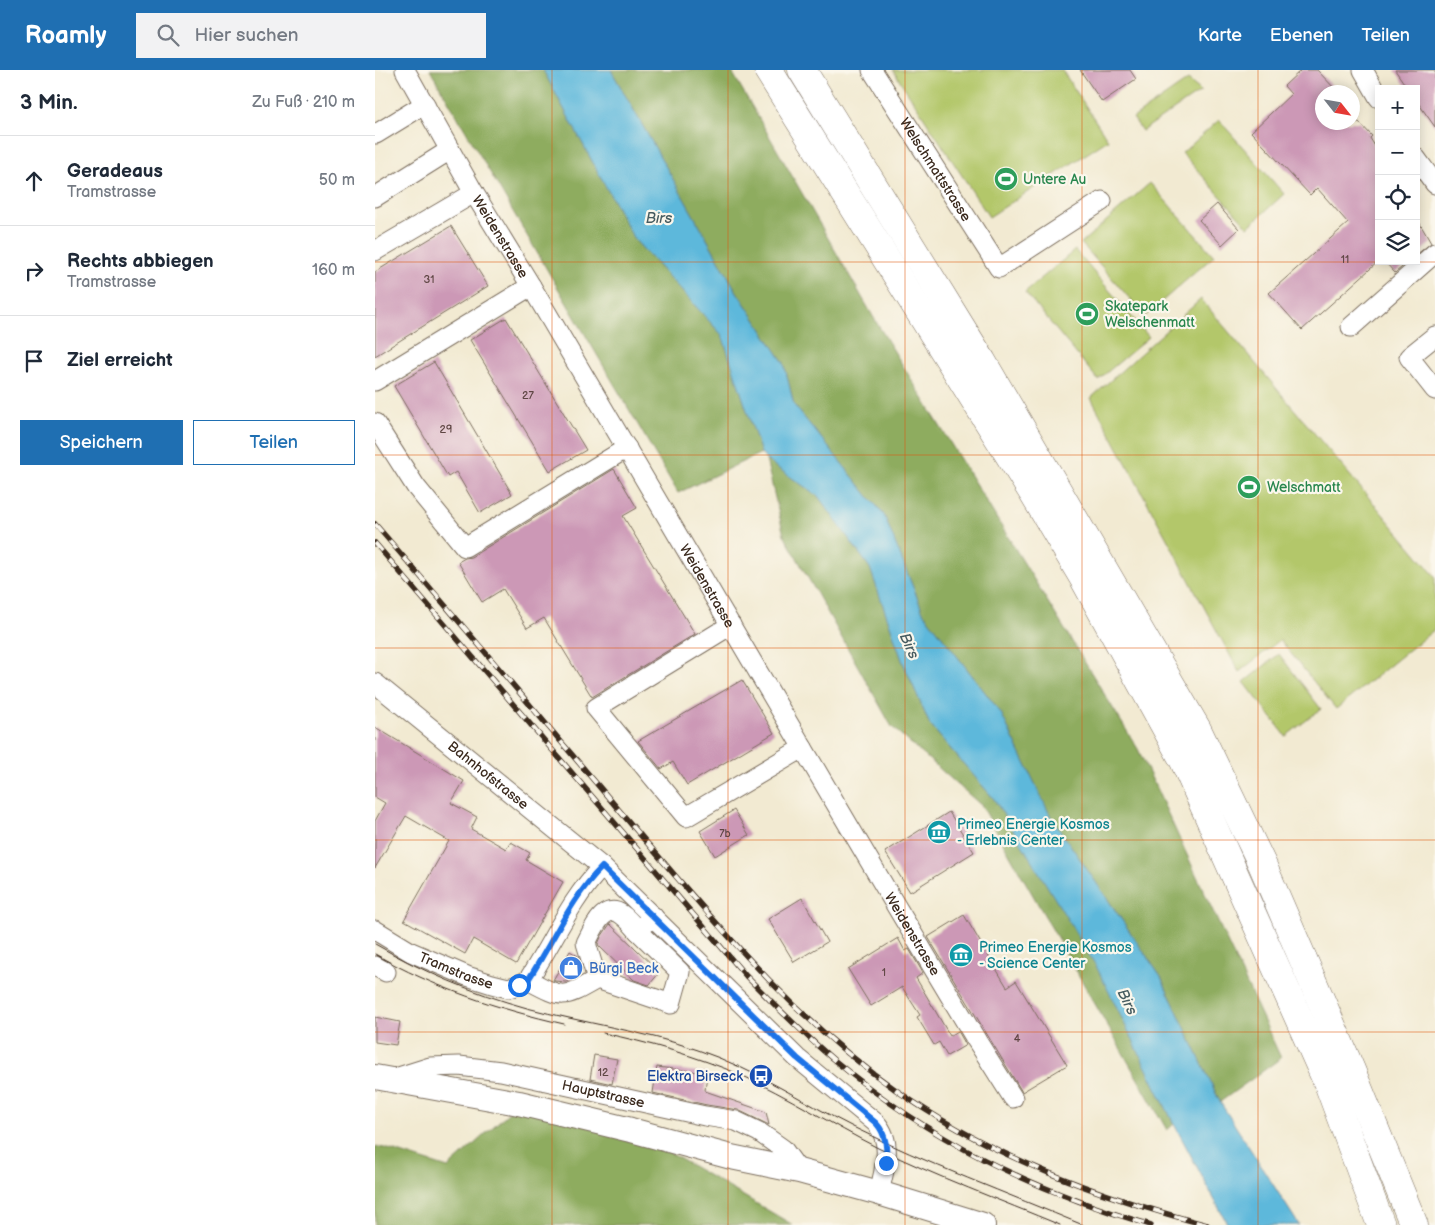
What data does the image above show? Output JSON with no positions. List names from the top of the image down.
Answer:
{
  "streets": {
    "main road": ["Hauptstrasse"],
    "street": [
      "Welschmattstrasse",
      "Weidenstrasse",
      "Bahnhofstrasse",
      "Tramstrasse"
    ]
  },
  "water": ["Birs"],
  "places": {
    "sports": ["Untere Au", "Skatepark Welschenmatt", "Welschmatt"],
    "museum": ["Primeo Energie Kosmos - Erlebnis Center", "Primeo Energie Kosmos - Science Center"],
    "shop": ["Bürgi Beck"],
    "bus stop": ["Elektra Birseck"]
  },
  "house_numbers": [
    "11",
    "31",
    "27",
    "29",
    "7b",
    "1",
    "4",
    "12"
  ],
  "north": "bottom right",
  "page": {
    "header": "Roamly",
    "search": "Hier suchen",
    "nav": ["Karte", "Ebenen", "Teilen"],
    "heading": ["3 Min.", "Zu Fuß · 210 m"],
    "map_buttons": ["+", "−"],
    "list": [
      ["Geradeaus", "Tramstrasse", "50 m"],
      ["Rechts abbiegen", "Tramstrasse", "160 m"],
      "Ziel erreicht"
    ],
    "buttons": ["Speichern", "Teilen"]
  }
}
